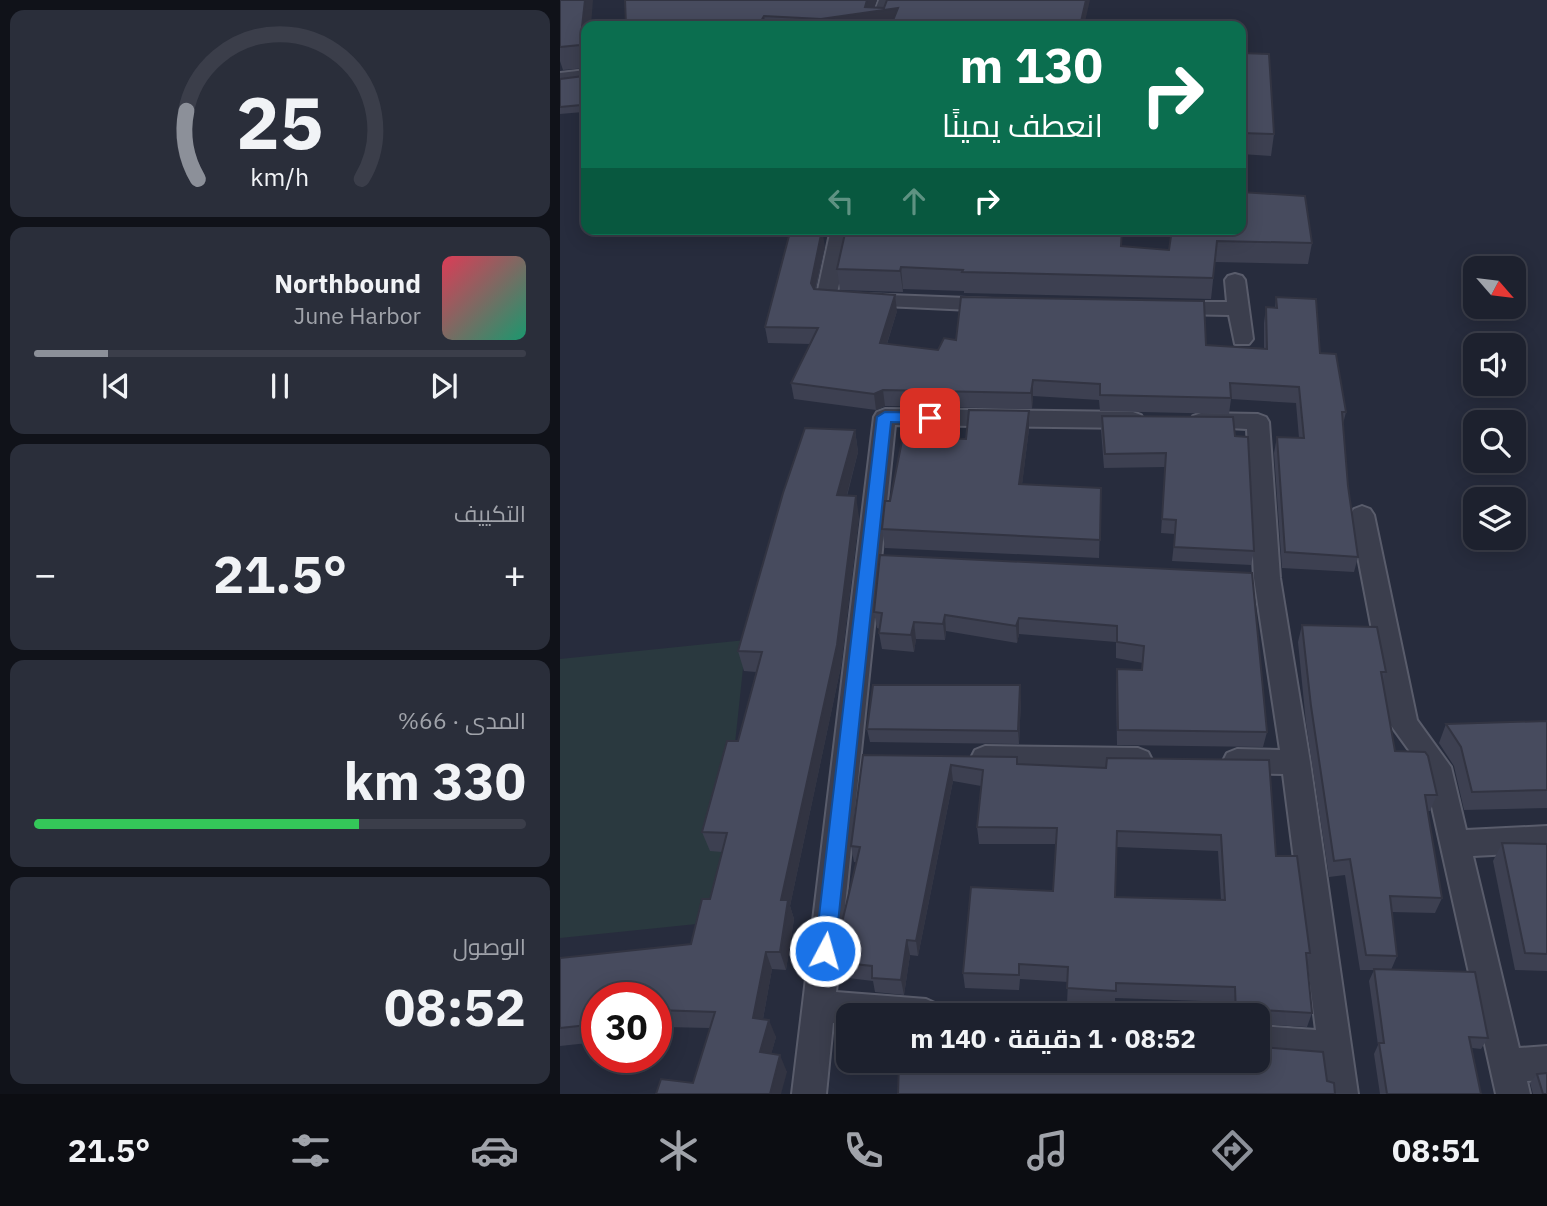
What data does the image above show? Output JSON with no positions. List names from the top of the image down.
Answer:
{
  "north": "bottom right",
  "page": {
    "turn": ["130 m", "انعطف يمينًا"],
    "song": ["Northbound", "June Harbor"],
    "tile": [
      "التكييف",
      ["المدى · 66%", "330 km"],
      ["الوصول", "08:52"]
    ],
    "heat": ["−", "21.5°", "+"],
    "limit": "30",
    "trip": "08:52 · 1 دقيقة · 140 m",
    "tabs": ["08:51", "21.5°"],
    "gauge": ["25", "km/h"]
  }
}
